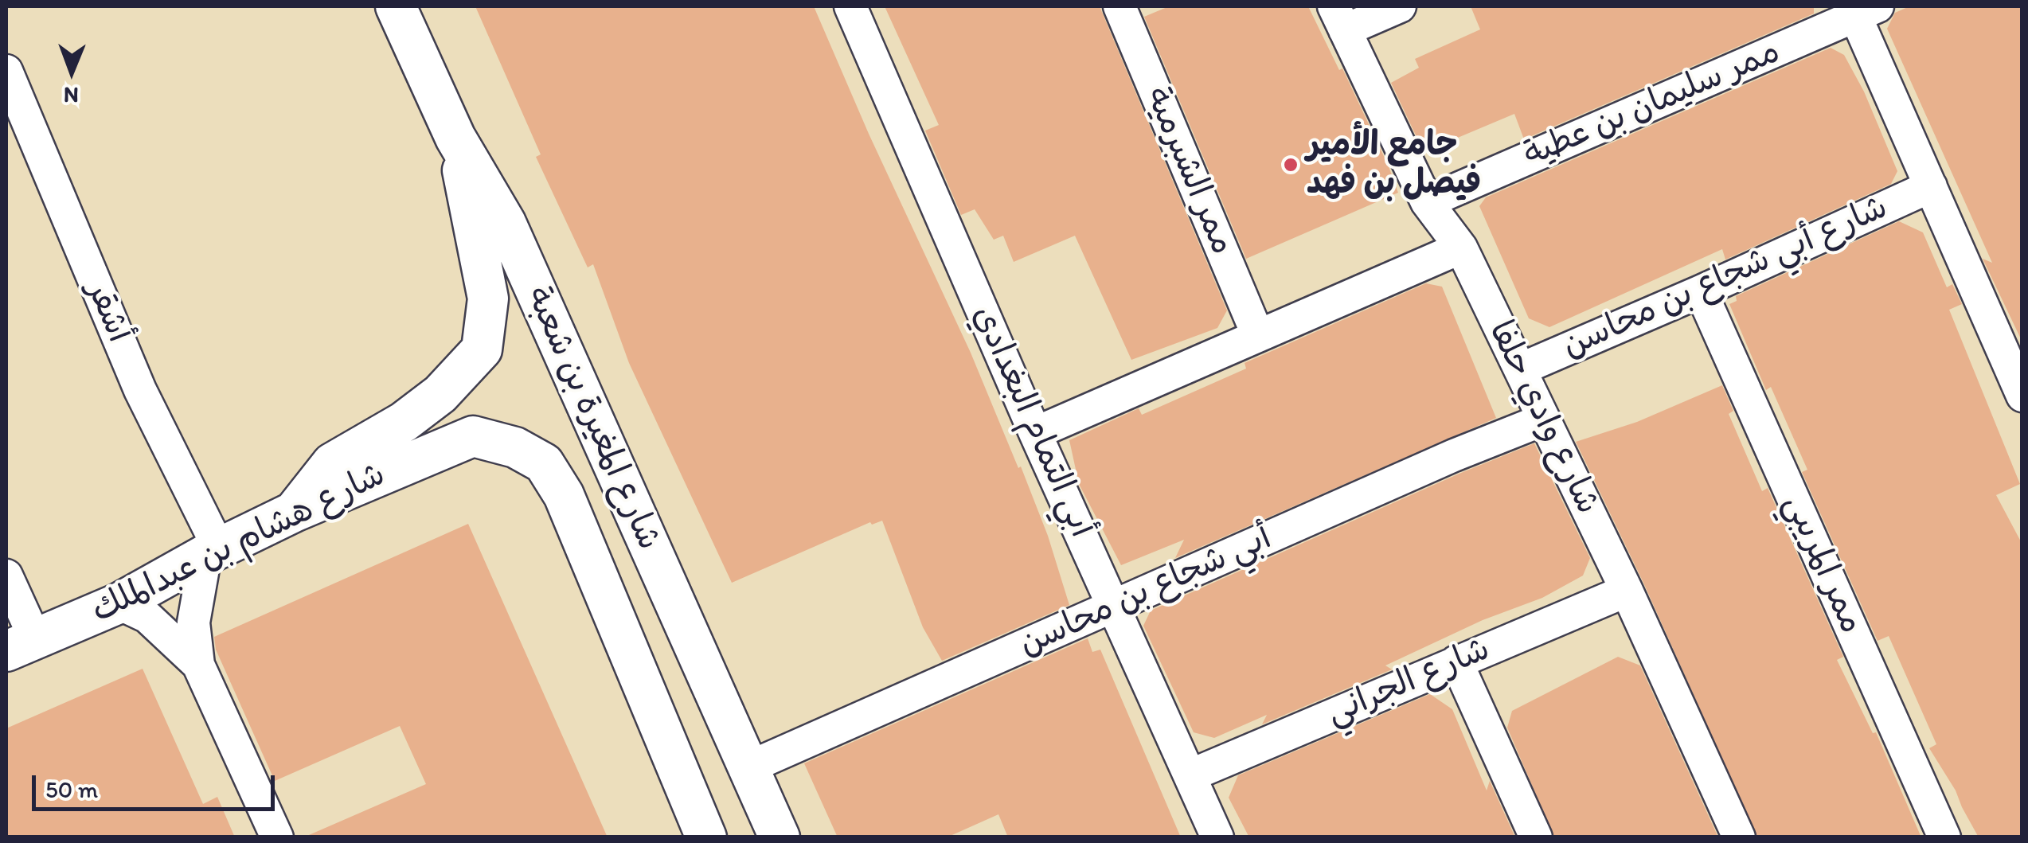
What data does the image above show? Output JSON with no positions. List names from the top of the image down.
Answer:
{
  "streets": {
    "street": [
      "ممر سليمان بن عطية",
      "ممر الشبرمية",
      "شارع أبي شجاع بن محاسن",
      "أشقر",
      "شارع وادي حلفا",
      "شارع المغيرة بن شعبة",
      "أبي التمام البغدادي",
      "شارع هشام بن عبدالملك",
      "ممر المريبي",
      "أبي شجاع بن محاسن",
      "شارع الجراني"
    ]
  },
  "crossings": [
    ["ممر سليمان بن عطية", "شارع وادي حلفا"],
    ["شارع أبي شجاع بن محاسن", "شارع وادي حلفا"],
    ["شارع أبي شجاع بن محاسن", "ممر المريبي"],
    ["أشقر", "شارع هشام بن عبدالملك"],
    ["شارع وادي حلفا", "أبي شجاع بن محاسن"],
    ["شارع وادي حلفا", "شارع الجراني"],
    ["شارع المغيرة بن شعبة", "شارع هشام بن عبدالملك"],
    ["شارع المغيرة بن شعبة", "أبي شجاع بن محاسن"],
    ["أبي التمام البغدادي", "أبي شجاع بن محاسن"],
    ["أبي التمام البغدادي", "شارع الجراني"]
  ],
  "places": ["جامع الأمير فيصل بن فهد"],
  "scale_bar": "50 m",
  "north": "bottom"
}
